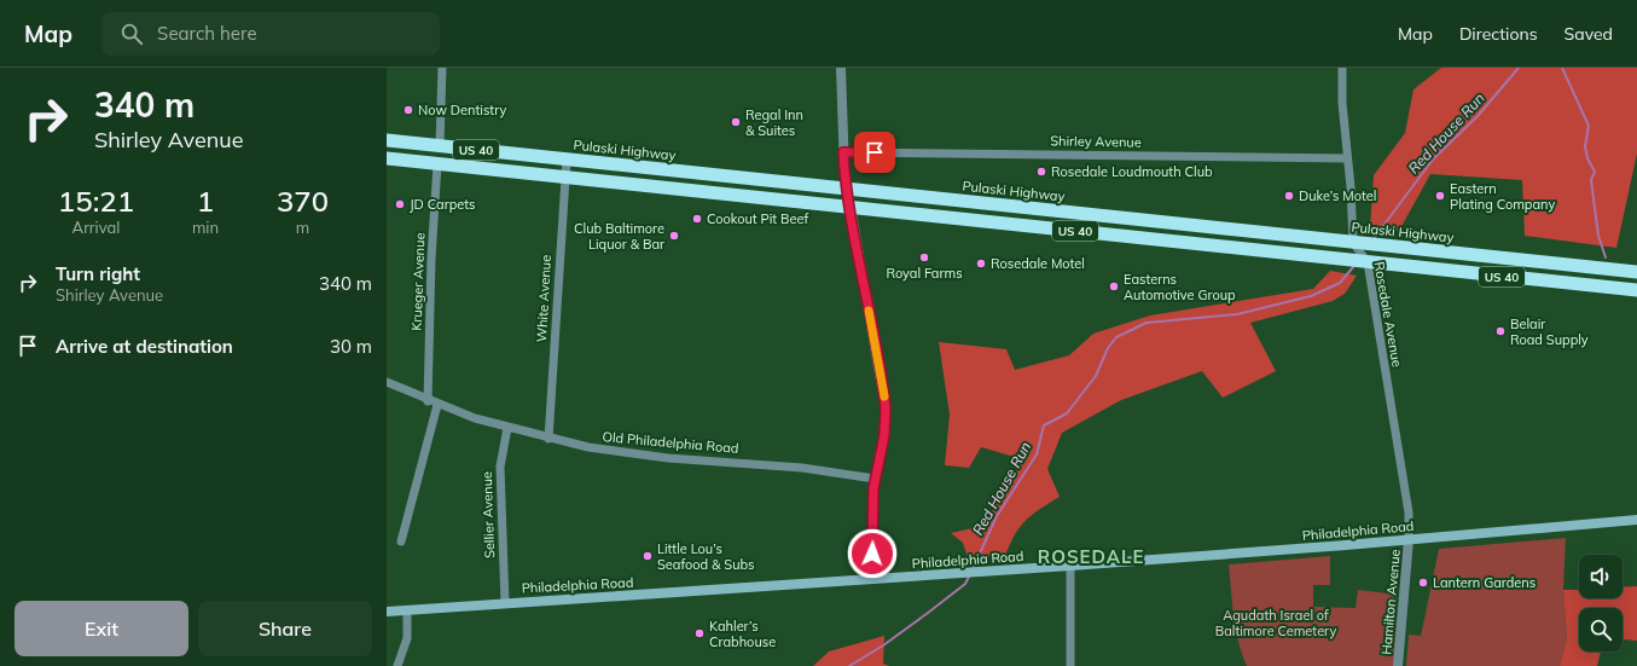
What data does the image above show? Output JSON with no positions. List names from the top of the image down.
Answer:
{
  "streets": {
    "highway": ["US 40", "Pulaski Highway"],
    "main road": ["Philadelphia Road"],
    "street": [
      "Shirley Avenue",
      "Krueger Avenue",
      "White Avenue",
      "Rosedale Avenue",
      "Old Philadelphia Road",
      "Sellier Avenue",
      "Hamilton Avenue"
    ]
  },
  "crossings": [
    ["US 40", "Krueger Avenue"],
    ["US 40", "White Avenue"],
    ["US 40", "Rosedale Avenue"],
    ["Pulaski Highway", "White Avenue"],
    ["Pulaski Highway", "Rosedale Avenue"],
    ["Krueger Avenue", "Old Philadelphia Road"],
    ["White Avenue", "Old Philadelphia Road"],
    ["Rosedale Avenue", "Philadelphia Road"],
    ["Rosedale Avenue", "Hamilton Avenue"],
    ["Old Philadelphia Road", "Sellier Avenue"],
    ["Sellier Avenue", "Philadelphia Road"],
    ["Philadelphia Road", "Hamilton Avenue"]
  ],
  "districts": ["ROSEDALE"],
  "water": ["Red House Run"],
  "parks": ["Agudath Israel of Baltimore Cemetery"],
  "places": [
    "Now Dentistry",
    "Regal Inn & Suites",
    "Rosedale Loudmouth Club",
    "Duke’s Motel",
    "Eastern Plating Company",
    "JD Carpets",
    "Cookout Pit Beef",
    "Club Baltimore Liquor & Bar",
    "Royal Farms",
    "Rosedale Motel",
    "Easterns Automotive Group",
    "Belair Road Supply",
    "Little Lou’s Seafood & Subs",
    "Lantern Gardens",
    "Kahler’s Crabhouse"
  ],
  "page": {
    "header": "Map",
    "search": "Search here",
    "nav": ["Map", "Directions", "Saved"],
    "turn": ["340 m", "Shirley Avenue"],
    "eta": [
      "15:21",
      "Arrival",
      "1",
      "min",
      "370",
      "m"
    ],
    "list": [
      {
        "name": "Turn right",
        "note": "Shirley Avenue",
        "value": "340 m"
      },
      {
        "name": "Arrive at destination",
        "value": "30 m"
      }
    ],
    "buttons": ["Exit", "Share"]
  }
}
